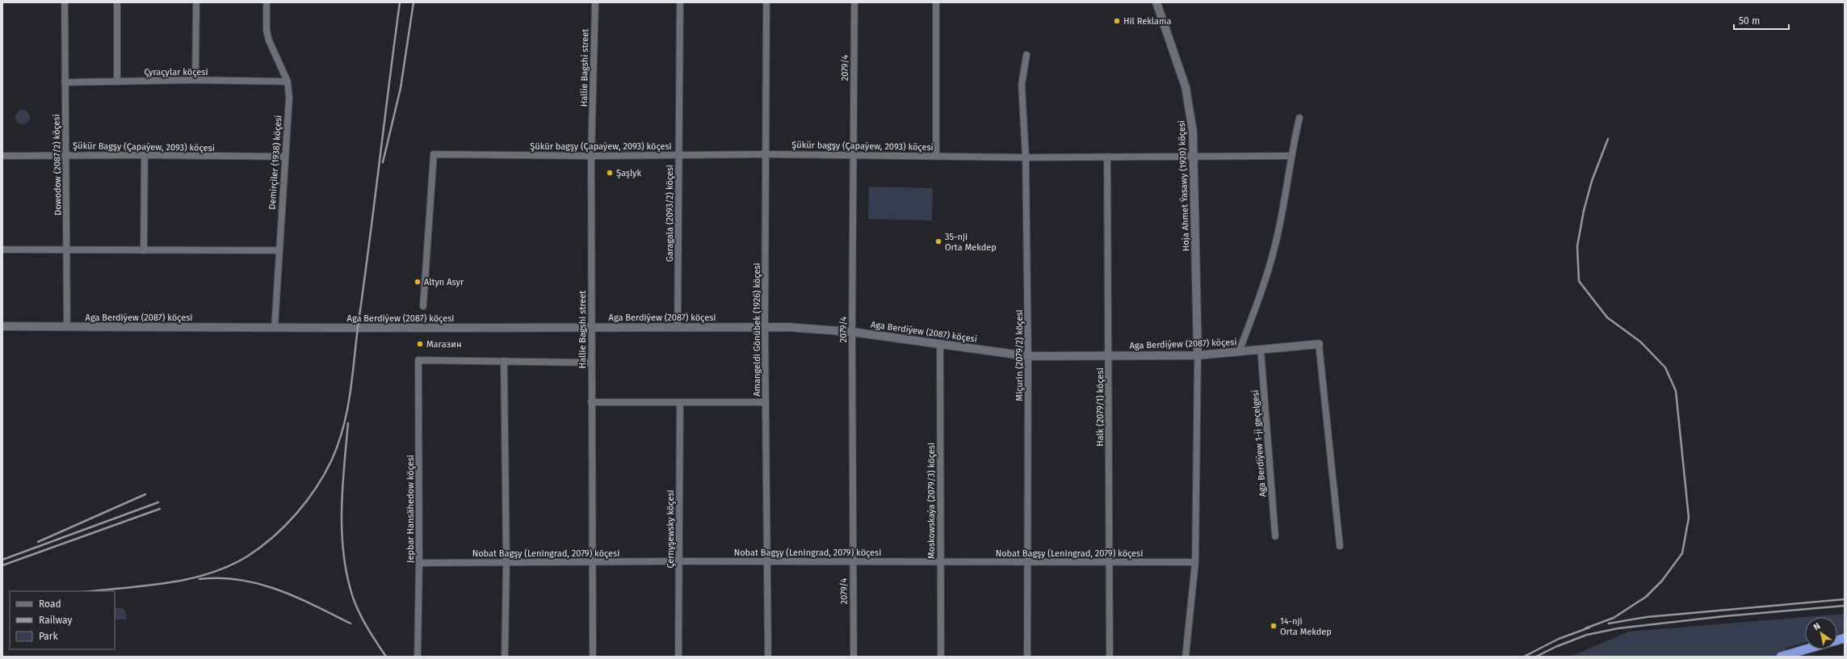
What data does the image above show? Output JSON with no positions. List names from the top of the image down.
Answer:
{
  "streets": {
    "street": [
      "Hallie Bagshi street",
      "2079/4",
      "Çyraçylar köçesi",
      "Şükür bagşy (Çapaýew, 2093) köçesi",
      "Şükür Bagşy (Çapaýew, 2093) köçesi",
      "Demirçiler (1938) köçesi",
      "Dowodow (2087/2) köçesi",
      "Hoja Ahmet Ýasawy (1920) köçesi",
      "Garagala (2093/2) köçesi",
      "Aga Berdiýew (2087) köçesi",
      "Amangeldi Gönübek (1926) köçesi",
      "Miçurin (2079/2) köçesi",
      "Halk (2079/1) köçesi",
      "Aga Berdiýew 1-ji geçelgesi",
      "Moskowskaýa (2079/3) köçesi",
      "Jepbar Hansähedow köçesi",
      "Çernyşewsky köçesi",
      "Nobat Bagşy (Leningrad, 2079) köçesi"
    ]
  },
  "crossings": [
    ["Hallie Bagshi street", "Şükür bagşy (Çapaýew, 2093) köçesi"],
    ["Hallie Bagshi street", "Aga Berdiýew (2087) köçesi"],
    ["Hallie Bagshi street", "Nobat Bagşy (Leningrad, 2079) köçesi"],
    ["2079/4", "Şükür bagşy (Çapaýew, 2093) köçesi"],
    ["2079/4", "Aga Berdiýew (2087) köçesi"],
    ["2079/4", "Nobat Bagşy (Leningrad, 2079) köçesi"],
    ["Çyraçylar köçesi", "Demirçiler (1938) köçesi"],
    ["Çyraçylar köçesi", "Dowodow (2087/2) köçesi"],
    ["Şükür bagşy (Çapaýew, 2093) köçesi", "Hoja Ahmet Ýasawy (1920) köçesi"],
    ["Şükür bagşy (Çapaýew, 2093) köçesi", "Garagala (2093/2) köçesi"],
    ["Şükür bagşy (Çapaýew, 2093) köçesi", "Amangeldi Gönübek (1926) köçesi"],
    ["Şükür bagşy (Çapaýew, 2093) köçesi", "Miçurin (2079/2) köçesi"],
    ["Şükür bagşy (Çapaýew, 2093) köçesi", "Halk (2079/1) köçesi"],
    ["Şükür Bagşy (Çapaýew, 2093) köçesi", "Demirçiler (1938) köçesi"],
    ["Şükür Bagşy (Çapaýew, 2093) köçesi", "Dowodow (2087/2) köçesi"],
    ["Demirçiler (1938) köçesi", "Aga Berdiýew (2087) köçesi"],
    ["Dowodow (2087/2) köçesi", "Aga Berdiýew (2087) köçesi"],
    ["Hoja Ahmet Ýasawy (1920) köçesi", "Aga Berdiýew (2087) köçesi"],
    ["Garagala (2093/2) köçesi", "Aga Berdiýew (2087) köçesi"],
    ["Aga Berdiýew (2087) köçesi", "Amangeldi Gönübek (1926) köçesi"],
    ["Aga Berdiýew (2087) köçesi", "Miçurin (2079/2) köçesi"],
    ["Aga Berdiýew (2087) köçesi", "Halk (2079/1) köçesi"],
    ["Aga Berdiýew (2087) köçesi", "Aga Berdiýew 1-ji geçelgesi"],
    ["Aga Berdiýew (2087) köçesi", "Moskowskaýa (2079/3) köçesi"],
    ["Amangeldi Gönübek (1926) köçesi", "Nobat Bagşy (Leningrad, 2079) köçesi"],
    ["Miçurin (2079/2) köçesi", "Nobat Bagşy (Leningrad, 2079) köçesi"],
    ["Halk (2079/1) köçesi", "Nobat Bagşy (Leningrad, 2079) köçesi"],
    ["Moskowskaýa (2079/3) köçesi", "Nobat Bagşy (Leningrad, 2079) köçesi"],
    ["Jepbar Hansähedow köçesi", "Nobat Bagşy (Leningrad, 2079) köçesi"],
    ["Çernyşewsky köçesi", "Nobat Bagşy (Leningrad, 2079) köçesi"]
  ],
  "places": [
    "Hil Reklama",
    "Şaşlyk",
    "35-nji Orta Mekdep",
    "Altyn Asyr",
    "Магазин",
    "14-nji Orta Mekdep"
  ],
  "legend": ["Road", "Railway", "Park"],
  "scale_bar": "50 m",
  "north": "top left"
}
